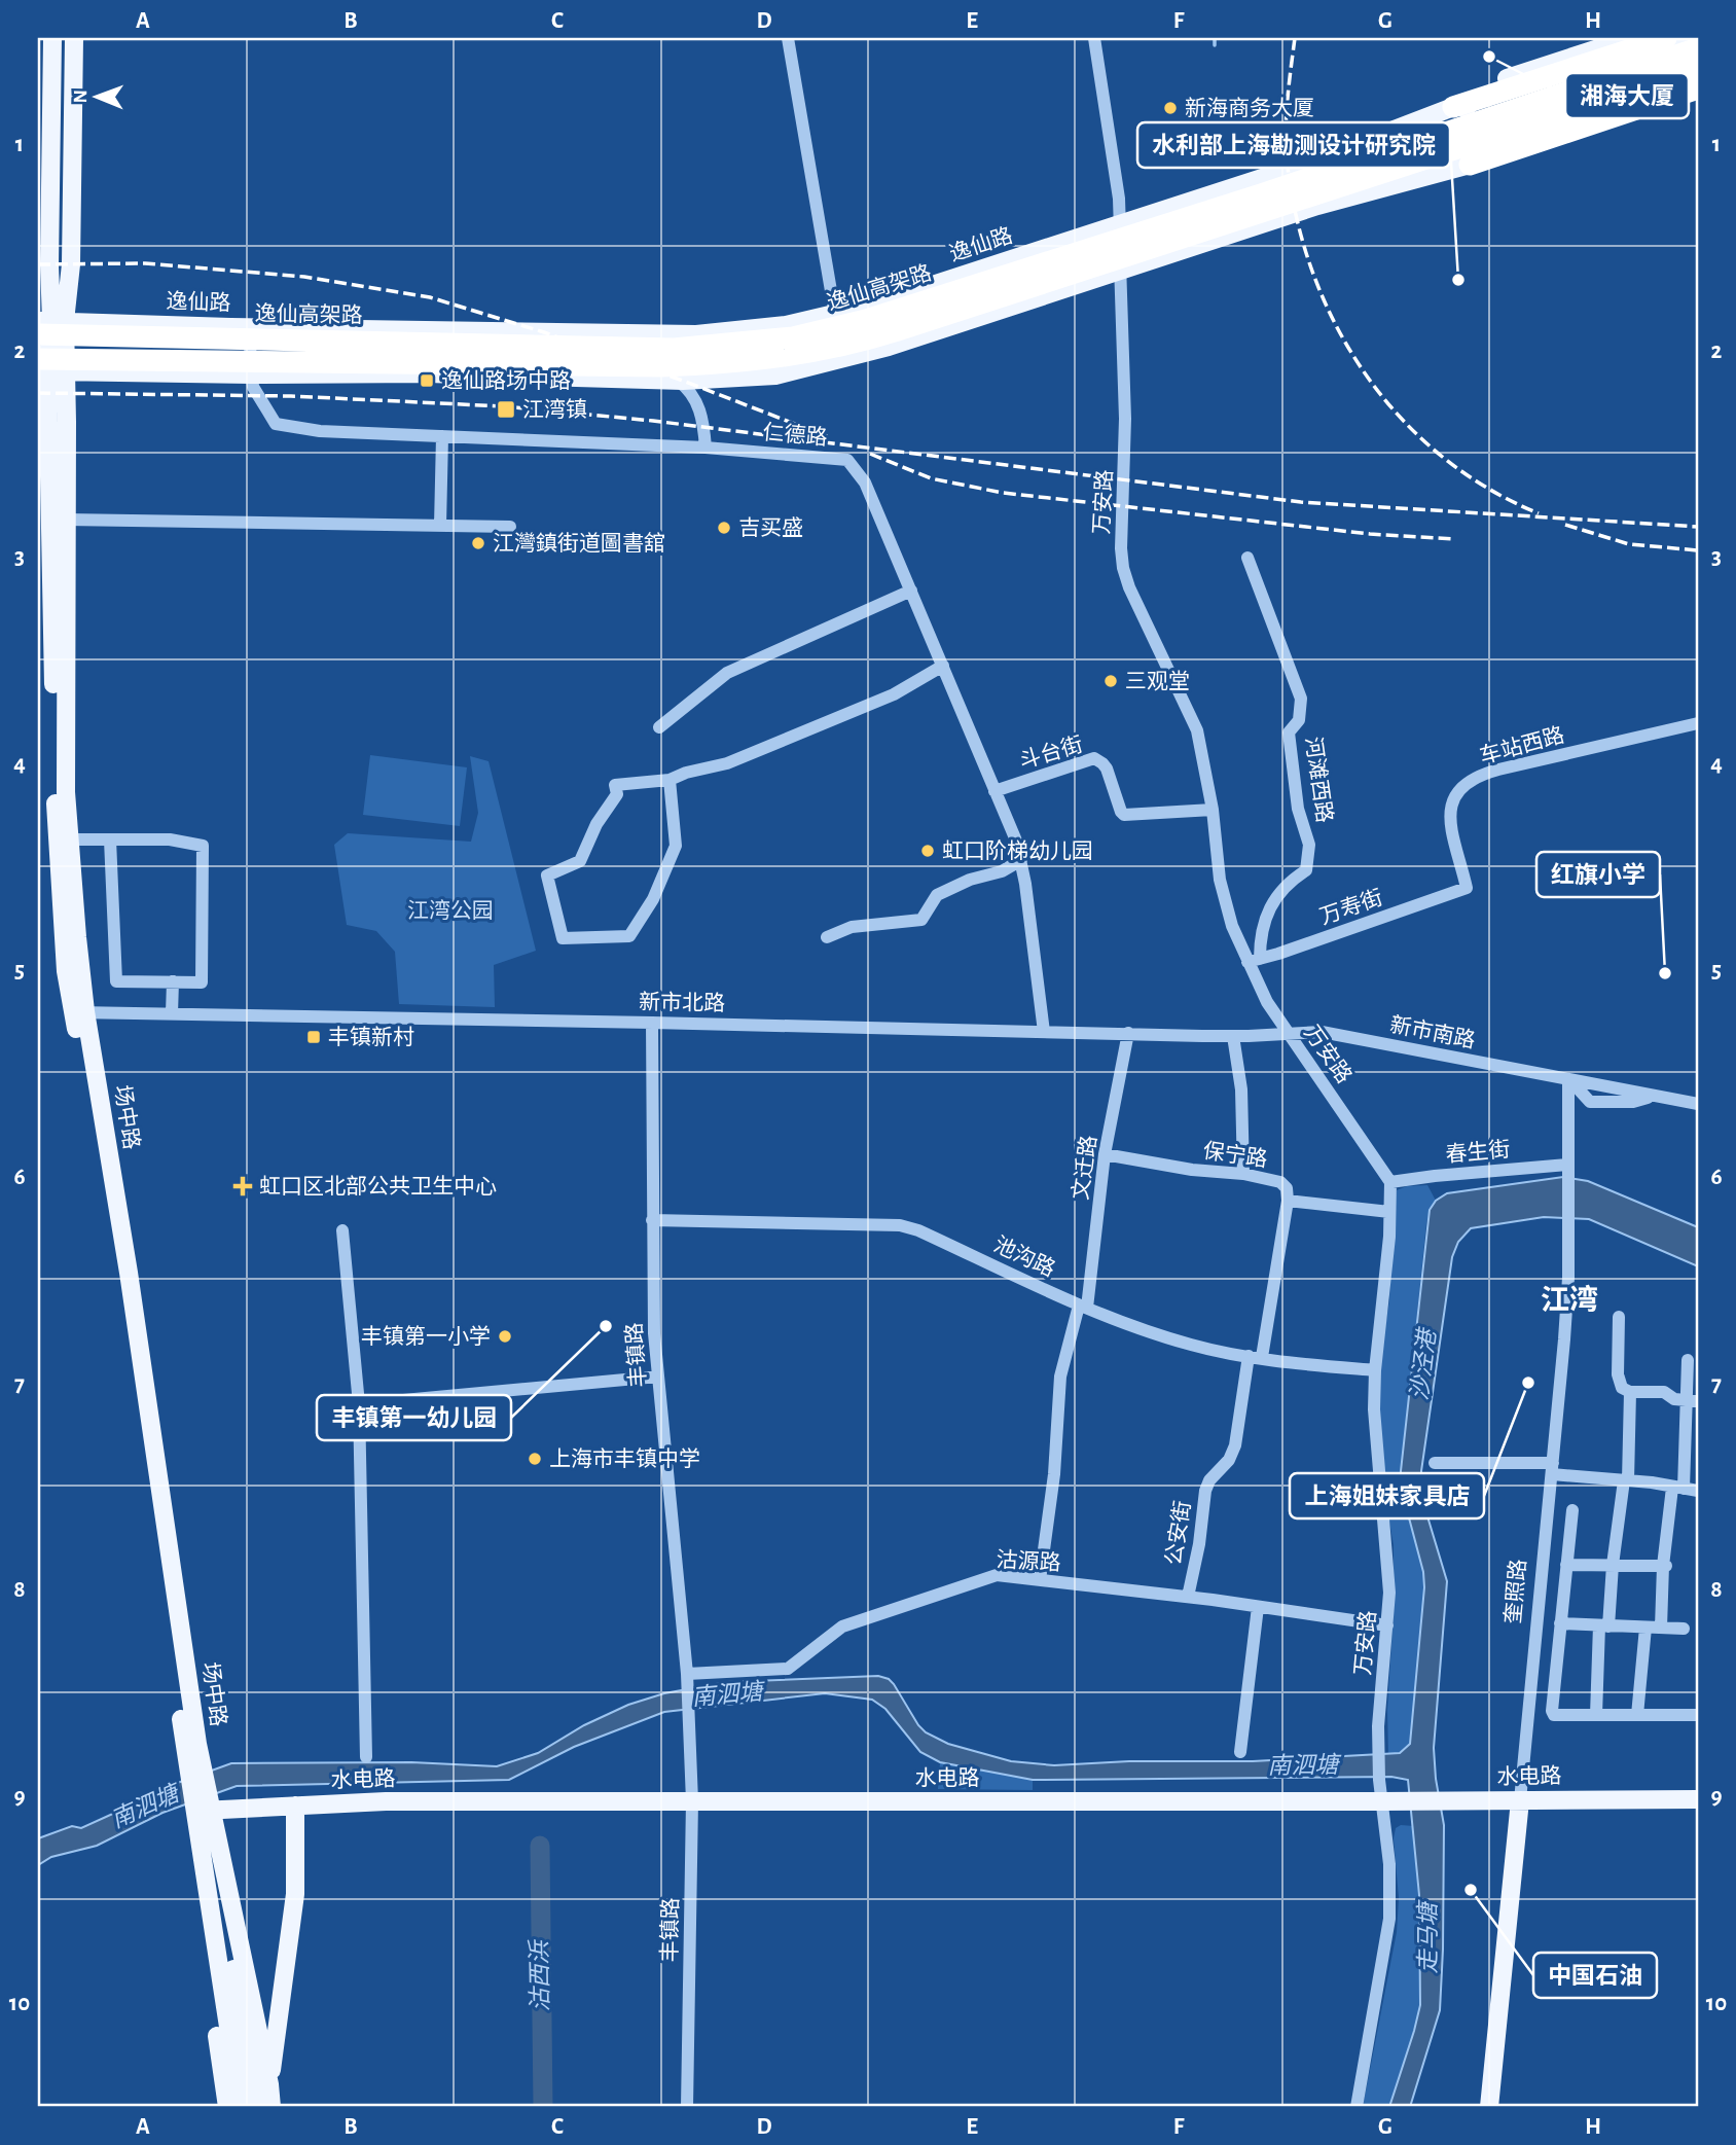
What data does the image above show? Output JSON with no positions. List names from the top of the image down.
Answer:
{
  "streets": {
    "highway": ["逸仙高架路"],
    "main road": [
      "逸仙路",
      "场中路",
      "奎照路",
      "水电路"
    ],
    "street": [
      "仁德路",
      "万安路",
      "车站西路",
      "斗台街",
      "河滩西路",
      "万寿街",
      "新市北路",
      "新市南路",
      "春生街",
      "保宁路",
      "文迁路",
      "池沟路",
      "丰镇路",
      "公安街",
      "沽源路"
    ]
  },
  "crossings": [
    ["逸仙路", "逸仙高架路"],
    ["逸仙路", "仁德路"],
    ["逸仙路", "万安路"],
    ["逸仙高架路", "场中路"],
    ["仁德路", "斗台街"],
    ["仁德路", "新市北路"],
    ["万安路", "斗台街"],
    ["万安路", "河滩西路"],
    ["万安路", "万寿街"],
    ["万安路", "新市北路"],
    ["万安路", "新市南路"],
    ["万安路", "春生街"],
    ["万安路", "池沟路"],
    ["万安路", "沽源路"],
    ["万安路", "水电路"],
    ["车站西路", "万寿街"],
    ["河滩西路", "万寿街"],
    ["新市北路", "新市南路"],
    ["新市北路", "场中路"],
    ["新市北路", "文迁路"],
    ["新市北路", "丰镇路"],
    ["新市南路", "奎照路"],
    ["场中路", "水电路"],
    ["春生街", "奎照路"],
    ["保宁路", "文迁路"],
    ["保宁路", "公安街"],
    ["文迁路", "池沟路"],
    ["文迁路", "沽源路"],
    ["池沟路", "丰镇路"],
    ["池沟路", "公安街"],
    ["丰镇路", "沽源路"],
    ["丰镇路", "水电路"],
    ["公安街", "沽源路"],
    ["奎照路", "水电路"]
  ],
  "districts": ["江湾"],
  "water": [
    "沙泾港",
    "南泗塘",
    "走马塘",
    "沽西浜"
  ],
  "parks": ["江湾公园"],
  "places": {
    "other": [
      "湘海大厦",
      "新海商务大厦",
      "水利部上海勘测设计研究院",
      "吉买盛",
      "江灣鎮街道圖書舘",
      "三观堂",
      "虹口阶梯幼儿园",
      "红旗小学",
      "丰镇第一幼儿园",
      "丰镇第一小学",
      "上海姐妹家具店",
      "上海市丰镇中学",
      "中国石油"
    ],
    "transit": ["逸仙路场中路", "江湾镇", "丰镇新村"],
    "health": ["虹口区北部公共卫生中心"]
  },
  "north": "left",
  "grid": {
    "columns": [
      "A",
      "B",
      "C",
      "D",
      "E",
      "F",
      "G",
      "H"
    ],
    "rows": [
      "1",
      "2",
      "3",
      "4",
      "5",
      "6",
      "7",
      "8",
      "9",
      "10"
    ]
  }
}
